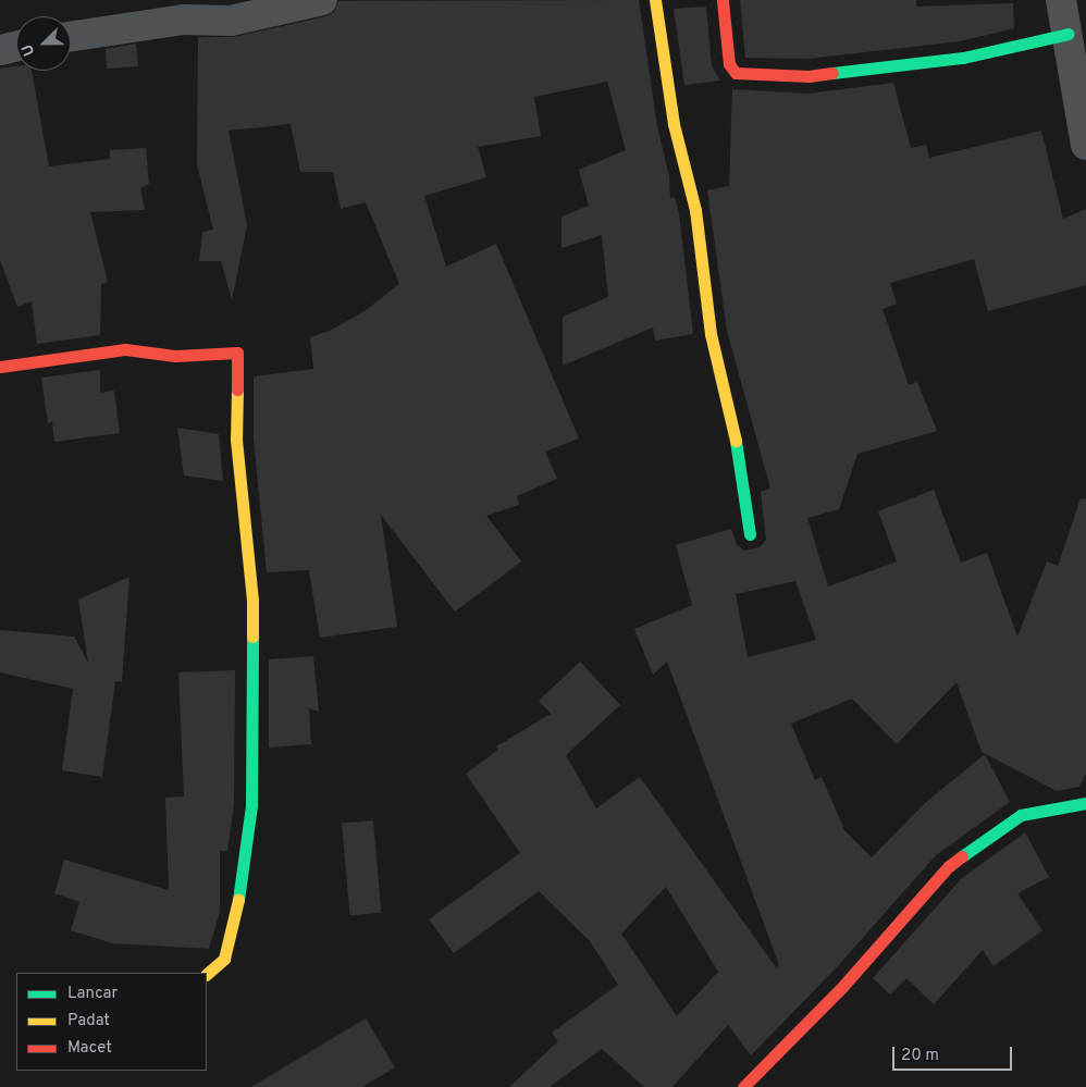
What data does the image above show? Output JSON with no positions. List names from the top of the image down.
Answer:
{
  "legend": ["Lancar", "Padat", "Macet"],
  "scale_bar": "20 m",
  "north": "bottom left"
}
